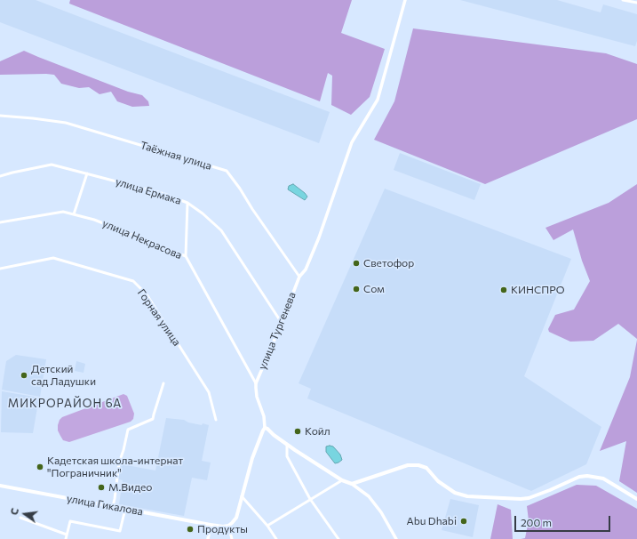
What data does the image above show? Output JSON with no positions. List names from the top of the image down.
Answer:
{
  "streets": {
    "main road": ["улица Гикалова"],
    "street": [
      "Таёжная улица",
      "улица Ермака",
      "улица Некрасова",
      "Горная улица",
      "улица Тургенева"
    ]
  },
  "crossings": [
    ["Таёжная улица", "улица Тургенева"],
    ["улица Ермака", "улица Тургенева"],
    ["улица Некрасова", "улица Тургенева"]
  ],
  "districts": ["МИКРОРАЙОН 6А"],
  "places": [
    "Светофор",
    "Сом",
    "КИНСПРО",
    "Детский сад Ладушки",
    "Койл",
    "Кадетская школа-интернат \"Пограничник\"",
    "М.Видео",
    "Abu Dhabi",
    "Продукты"
  ],
  "scale_bar": "200 m",
  "north": "left"
}
